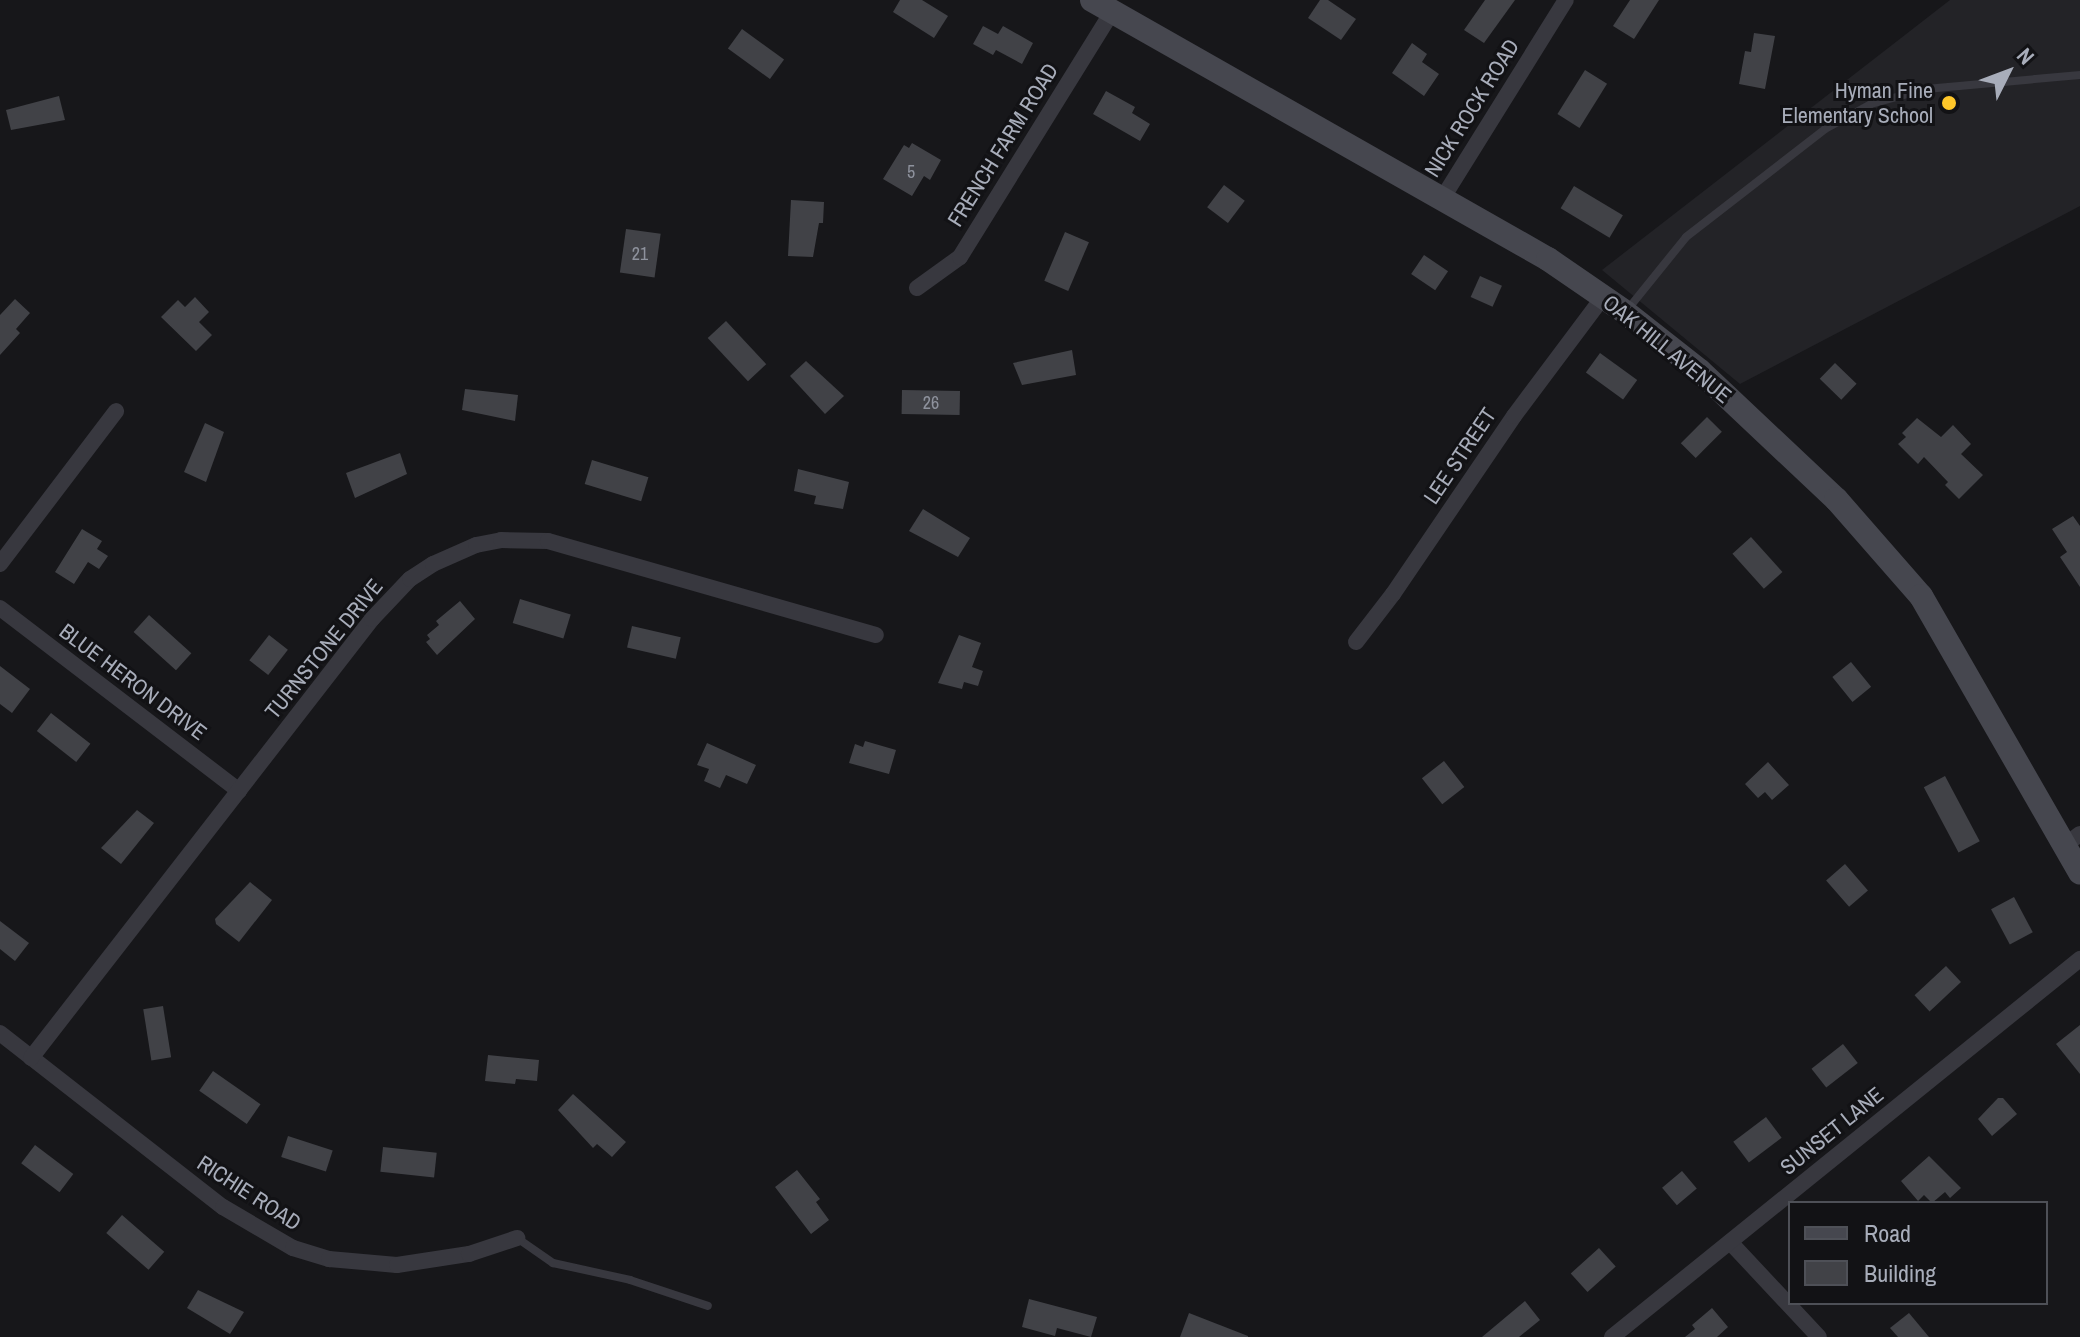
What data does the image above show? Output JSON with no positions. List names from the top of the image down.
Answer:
{
  "streets": {
    "main road": ["OAK HILL AVENUE"],
    "street": [
      "NICK ROCK ROAD",
      "FRENCH FARM ROAD",
      "LEE STREET",
      "TURNSTONE DRIVE",
      "BLUE HERON DRIVE",
      "SUNSET LANE",
      "RICHIE ROAD"
    ]
  },
  "crossings": [
    ["NICK ROCK ROAD", "OAK HILL AVENUE"],
    ["FRENCH FARM ROAD", "OAK HILL AVENUE"],
    ["OAK HILL AVENUE", "LEE STREET"],
    ["TURNSTONE DRIVE", "BLUE HERON DRIVE"],
    ["TURNSTONE DRIVE", "RICHIE ROAD"]
  ],
  "places": ["Hyman Fine Elementary School"],
  "house_numbers": ["5", "21", "26"],
  "legend": ["Road", "Building"],
  "north": "top right"
}
